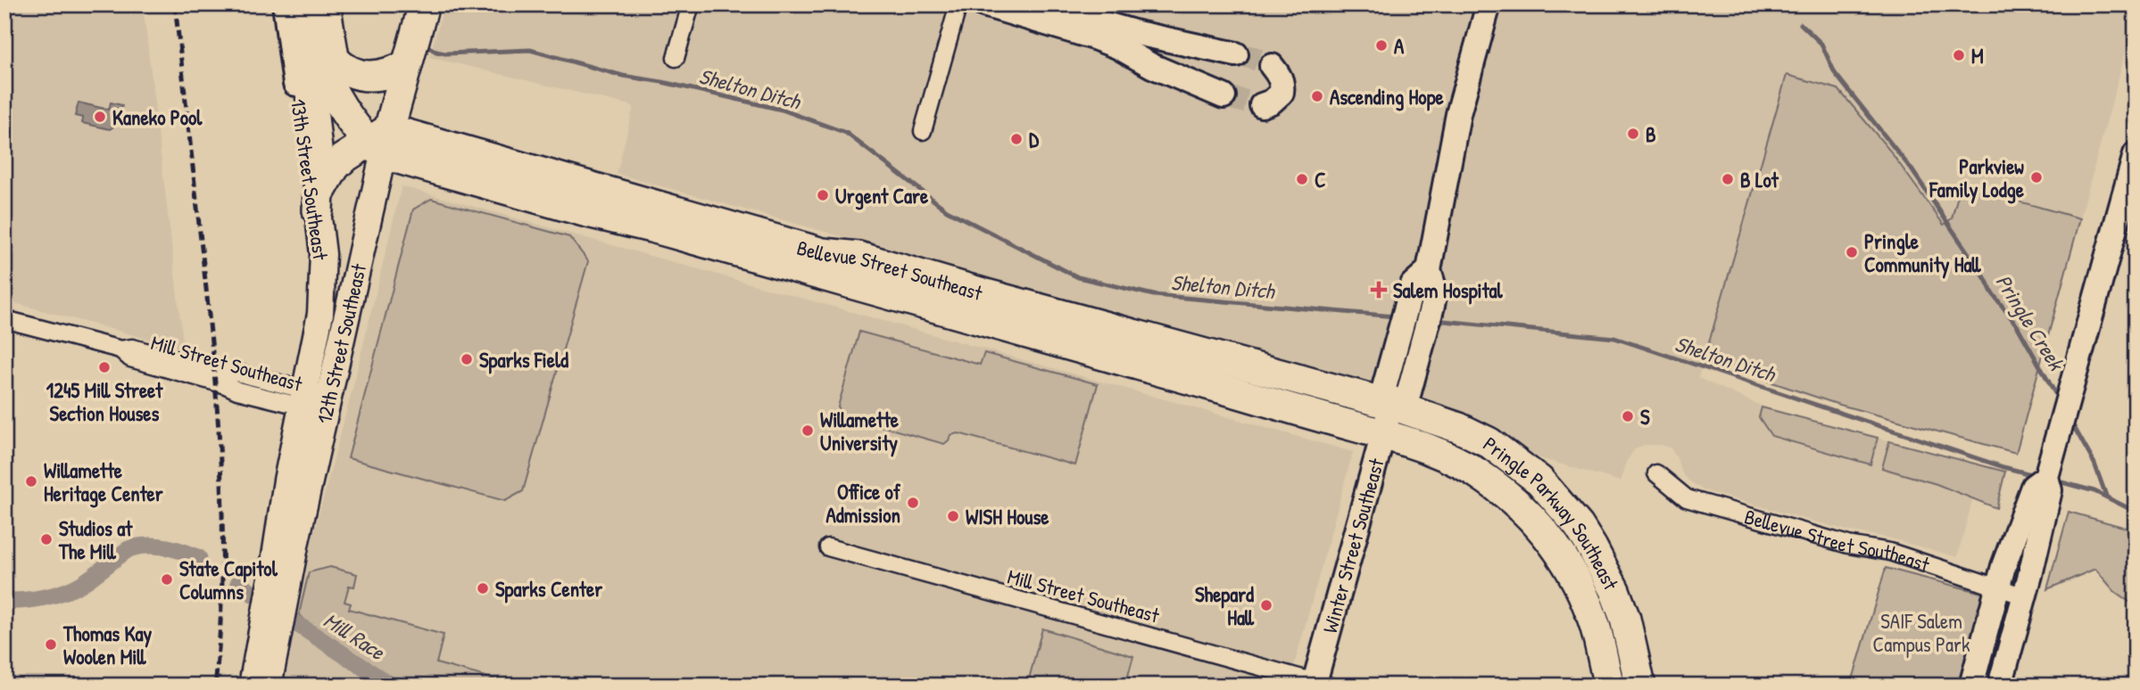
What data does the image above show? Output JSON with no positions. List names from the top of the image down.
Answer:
{
  "streets": {
    "highway": ["Bellevue Street Southeast", "12th Street Southeast", "Pringle Parkway Southeast"],
    "main road": ["13th Street Southeast"],
    "street": ["Mill Street Southeast", "Winter Street Southeast"]
  },
  "crossings": [
    ["13th Street Southeast", "12th Street Southeast"],
    ["13th Street Southeast", "Mill Street Southeast"],
    ["Bellevue Street Southeast", "12th Street Southeast"],
    ["Bellevue Street Southeast", "Pringle Parkway Southeast"],
    ["Bellevue Street Southeast", "Winter Street Southeast"],
    ["12th Street Southeast", "Mill Street Southeast"],
    ["Mill Street Southeast", "Winter Street Southeast"],
    ["Pringle Parkway Southeast", "Winter Street Southeast"]
  ],
  "water": ["Shelton Ditch", "Pringle Creek", "Mill Race"],
  "parks": ["SAIF Salem Campus Park"],
  "places": {
    "other": [
      "A",
      "M",
      "Ascending Hope",
      "Kaneko Pool",
      "B",
      "D",
      "Parkview Family Lodge",
      "C",
      "B Lot",
      "Urgent Care",
      "Pringle Community Hall",
      "Sparks Field",
      "1245 Mill Street Section Houses",
      "S",
      "Willamette University",
      "Willamette Heritage Center",
      "Office of Admission",
      "WISH House",
      "Studios at The Mill",
      "State Capitol Columns",
      "Sparks Center",
      "Shepard Hall",
      "Thomas Kay Woolen Mill"
    ],
    "health": ["Salem Hospital"]
  }
}
